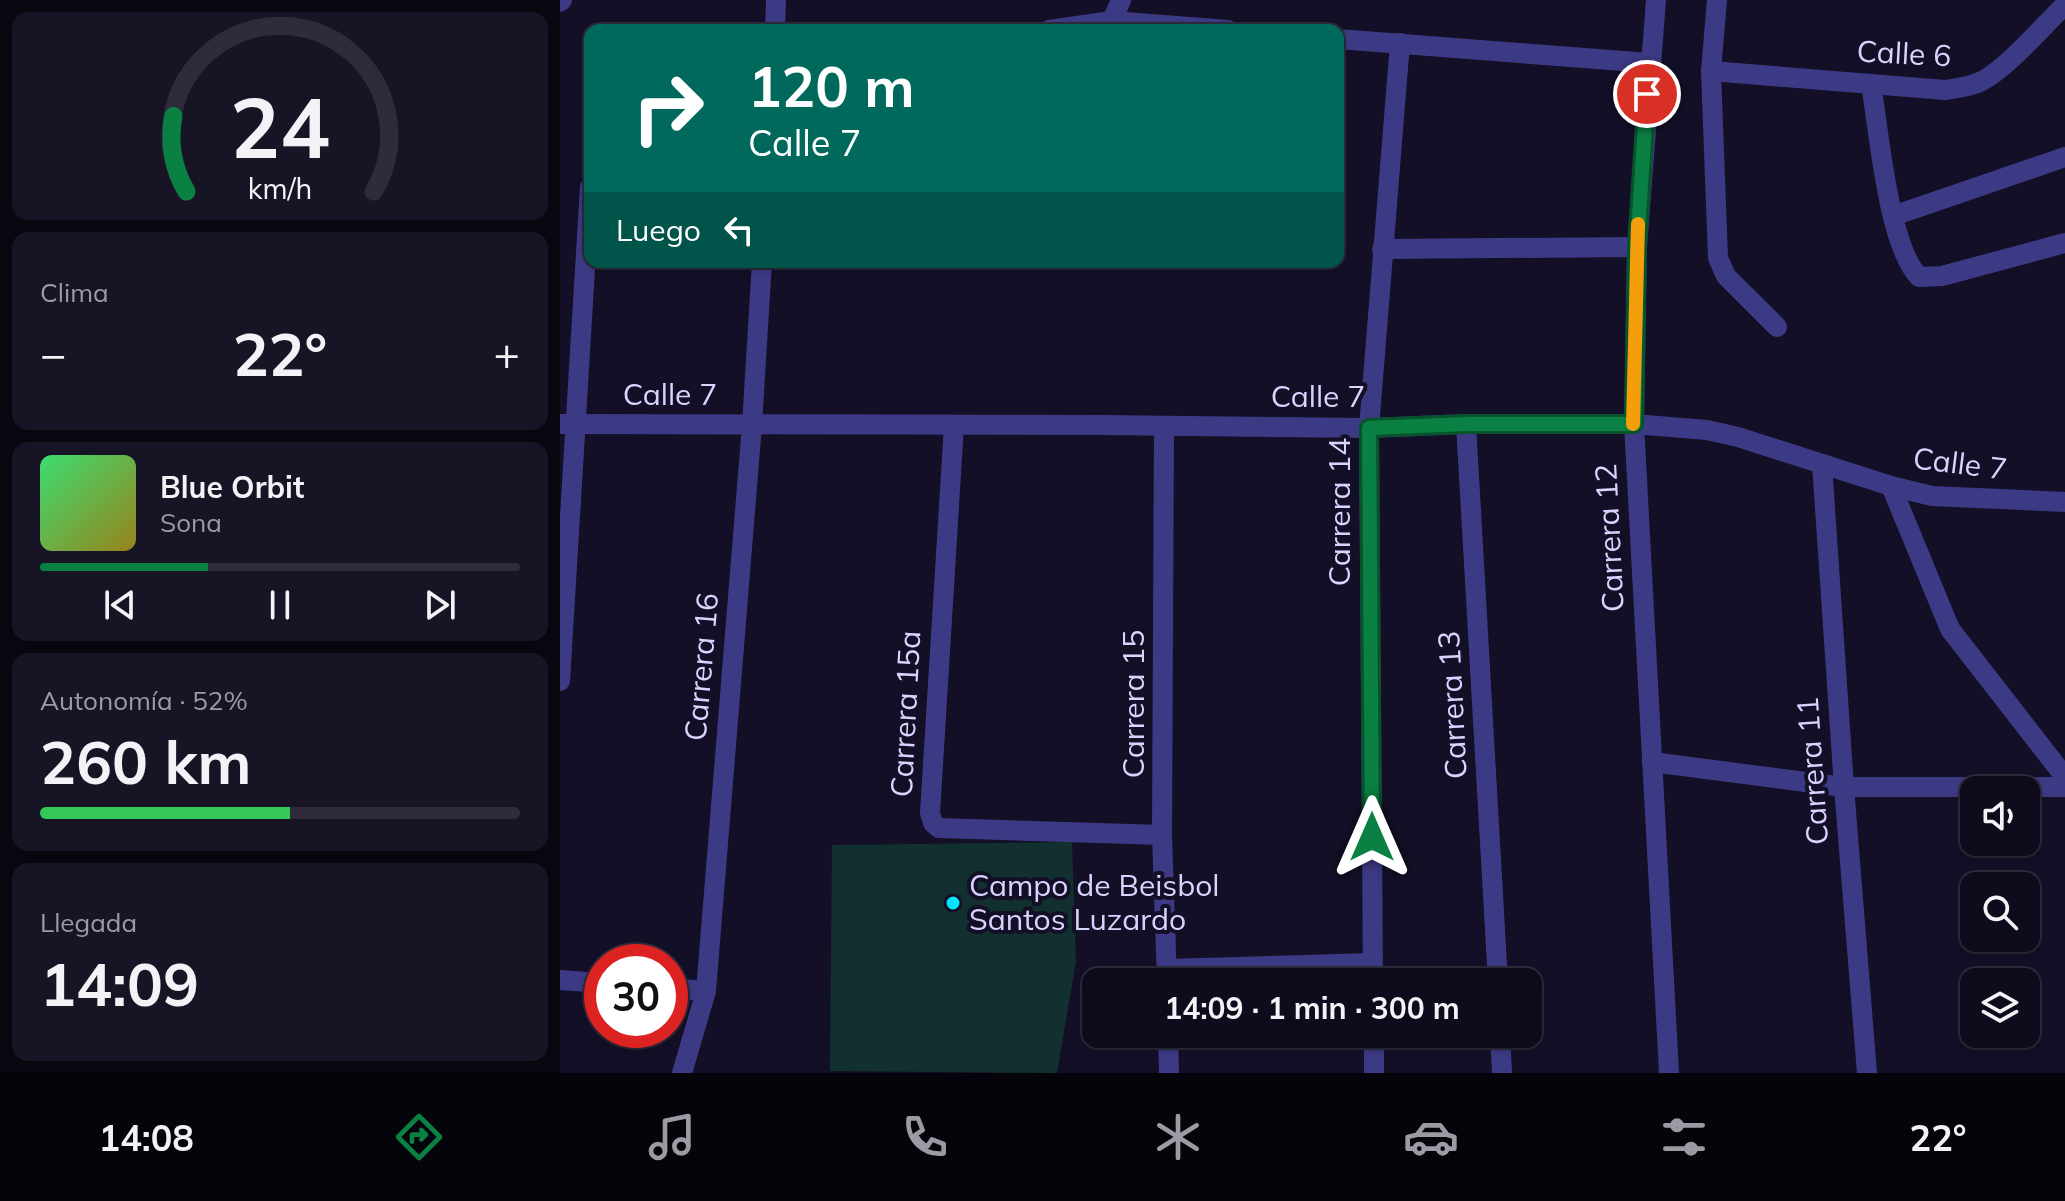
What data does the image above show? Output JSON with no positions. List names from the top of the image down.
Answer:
{
  "streets": {
    "street": [
      "Calle 6",
      "Calle 7",
      "Carrera 14",
      "Carrera 12",
      "Carrera 16",
      "Carrera 15",
      "Carrera 13",
      "Carrera 15a",
      "Carrera 11"
    ]
  },
  "crossings": [
    ["Calle 7", "Carrera 14"],
    ["Calle 7", "Carrera 12"],
    ["Calle 7", "Carrera 16"],
    ["Calle 7", "Carrera 15"],
    ["Calle 7", "Carrera 13"],
    ["Calle 7", "Carrera 15a"],
    ["Calle 7", "Carrera 11"],
    ["Carrera 15", "Carrera 15a"]
  ],
  "places": ["Campo de Beisbol Santos Luzardo"],
  "page": {
    "turn": ["120 m", "Calle 7"],
    "then": "Luego",
    "tile": [
      "Clima",
      ["Autonomía · 52%", "260 km"],
      ["Llegada", "14:09"]
    ],
    "heat": ["−", "22°", "+"],
    "song": ["Blue Orbit", "Sona"],
    "limit": "30",
    "trip": "14:09 · 1 min · 300 m",
    "tabs": ["14:08", "22°"],
    "gauge": ["24", "km/h"]
  }
}
